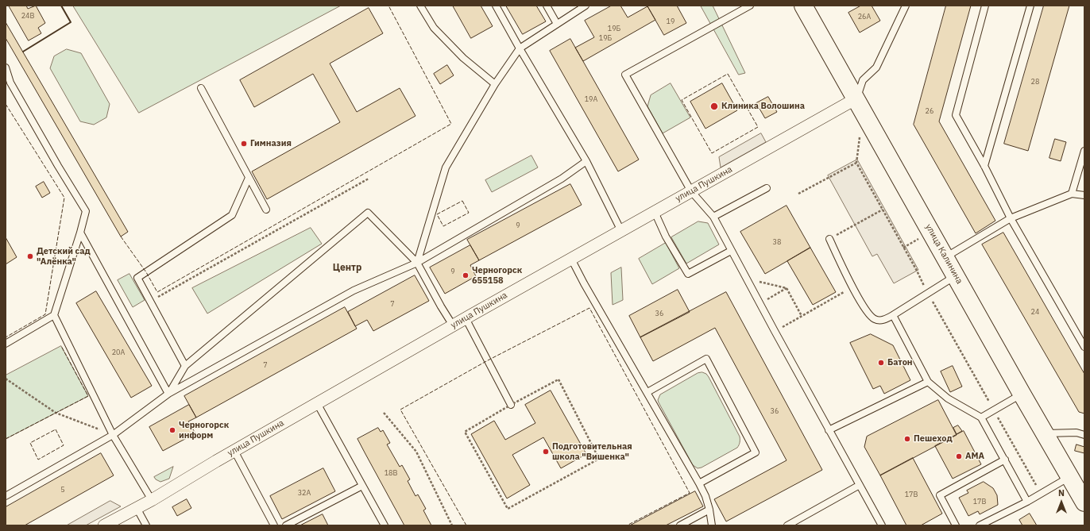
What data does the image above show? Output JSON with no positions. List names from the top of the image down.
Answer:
{
  "streets": {
    "main road": ["улица Калинина"],
    "street": ["улица Пушкина"]
  },
  "crossings": [
    ["улица Пушкина", "улица Калинина"]
  ],
  "districts": ["Центр"],
  "places": [
    "Клиника Волошина",
    "Гимназия",
    "Детский сад \"Алёнка\"",
    "Черногорск 655158",
    "Батон",
    "Черногорск информ",
    "Пешеход",
    "Подготовительная школа \"Вишенка\"",
    "АМА"
  ],
  "house_numbers": [
    "24В",
    "26А",
    "19",
    "19Б",
    "19Б",
    "28",
    "19А",
    "26",
    "9",
    "38",
    "9",
    "7",
    "24",
    "36",
    "20А",
    "7",
    "36",
    "18В",
    "5",
    "32А",
    "17В",
    "17В"
  ],
  "north": "top"
}
